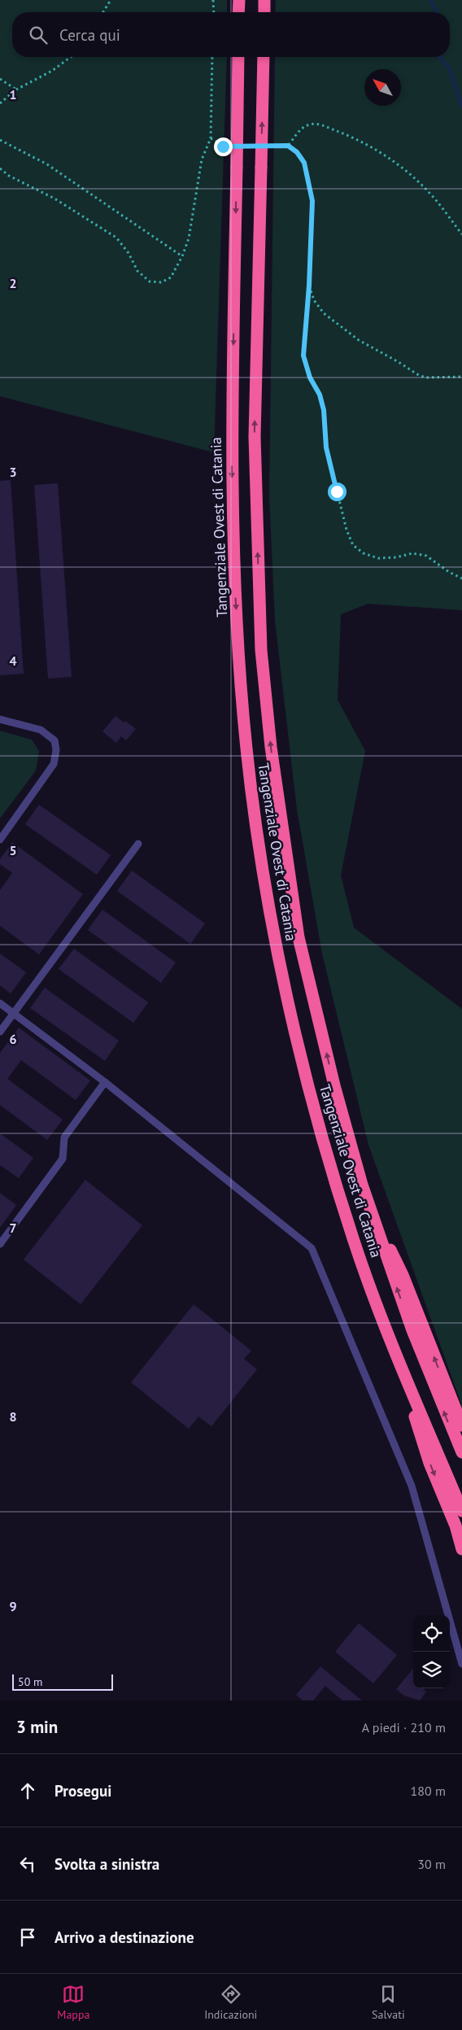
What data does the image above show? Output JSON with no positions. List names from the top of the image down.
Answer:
{
  "streets": {
    "highway": ["Tangenziale Ovest di Catania"]
  },
  "scale_bar": "50 m",
  "north": "top left",
  "page": {
    "search": "Cerca qui",
    "scale": "50 m",
    "heading": ["3 min", "A piedi · 210 m"],
    "list": [
      ["Prosegui", "180 m"],
      ["Svolta a sinistra", "30 m"],
      "Arrivo a destinazione"
    ],
    "nav": ["Mappa", "Indicazioni", "Salvati"]
  },
  "grid": {
    "rows": [
      "1",
      "2",
      "3",
      "4",
      "5",
      "6",
      "7",
      "8",
      "9"
    ]
  }
}
